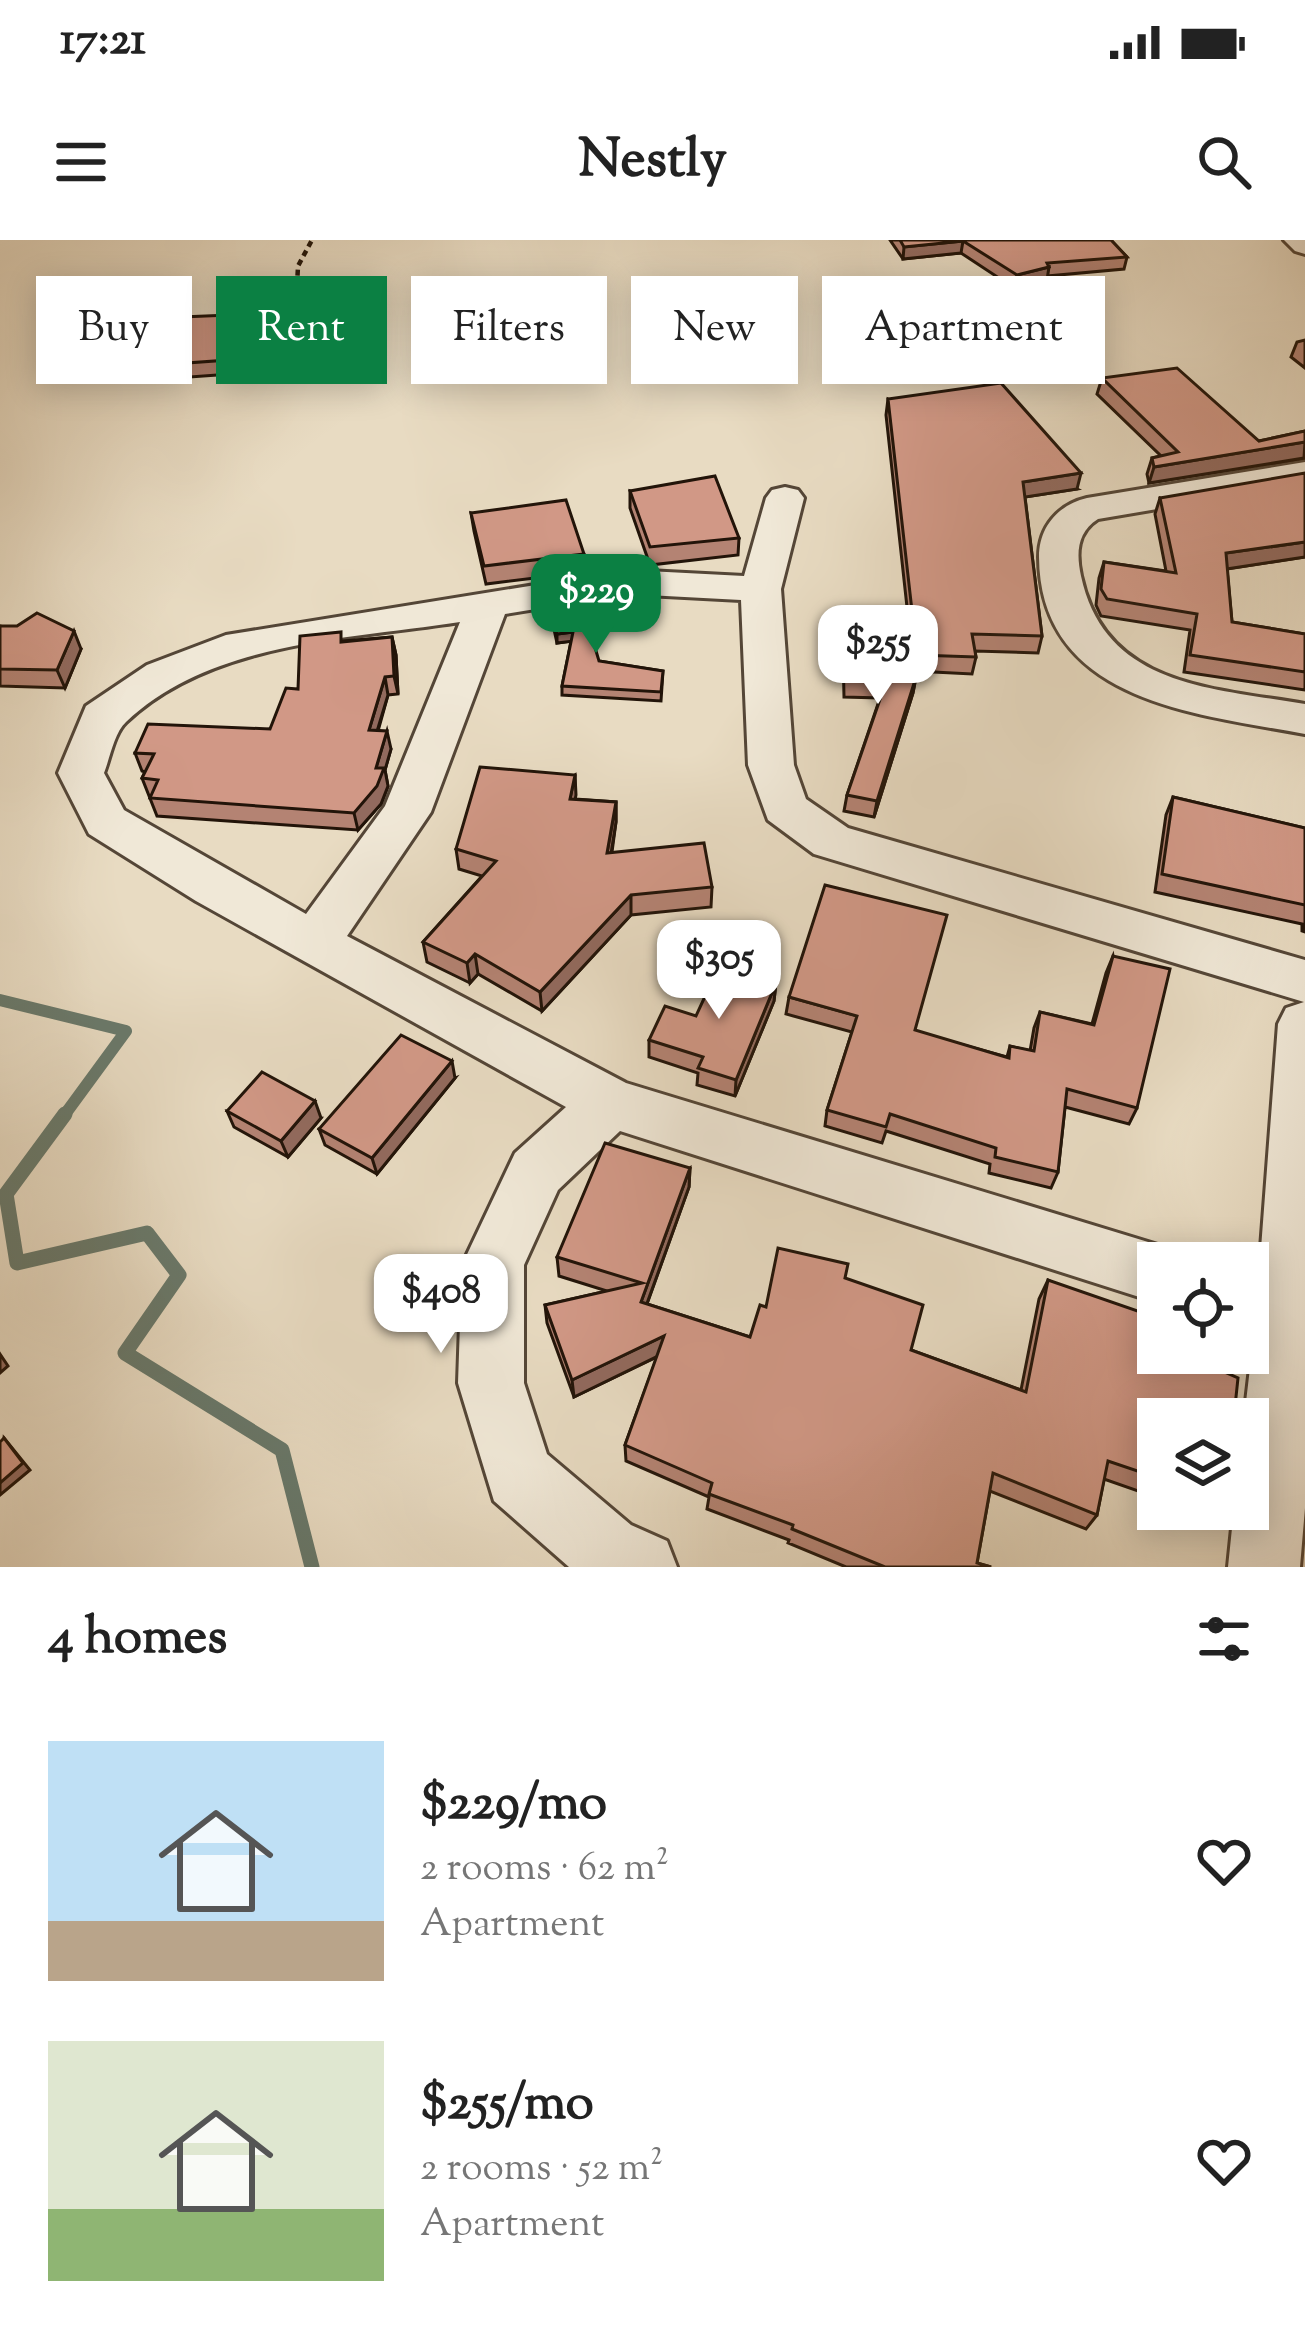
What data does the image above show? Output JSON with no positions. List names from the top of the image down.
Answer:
{
  "page": {
    "status": "17:21",
    "header": "Nestly",
    "chip": [
      "Buy",
      "Rent",
      "Filters",
      "New",
      "Apartment"
    ],
    "price": [
      "$229",
      "$255",
      "$305",
      "$408"
    ],
    "heading": "4 homes",
    "list": [
      {
        "name": "$229/mo",
        "note": "2 rooms · 62 m² · Apartment"
      },
      {
        "name": "$255/mo",
        "note": "2 rooms · 52 m² · Apartment"
      }
    ]
  }
}
